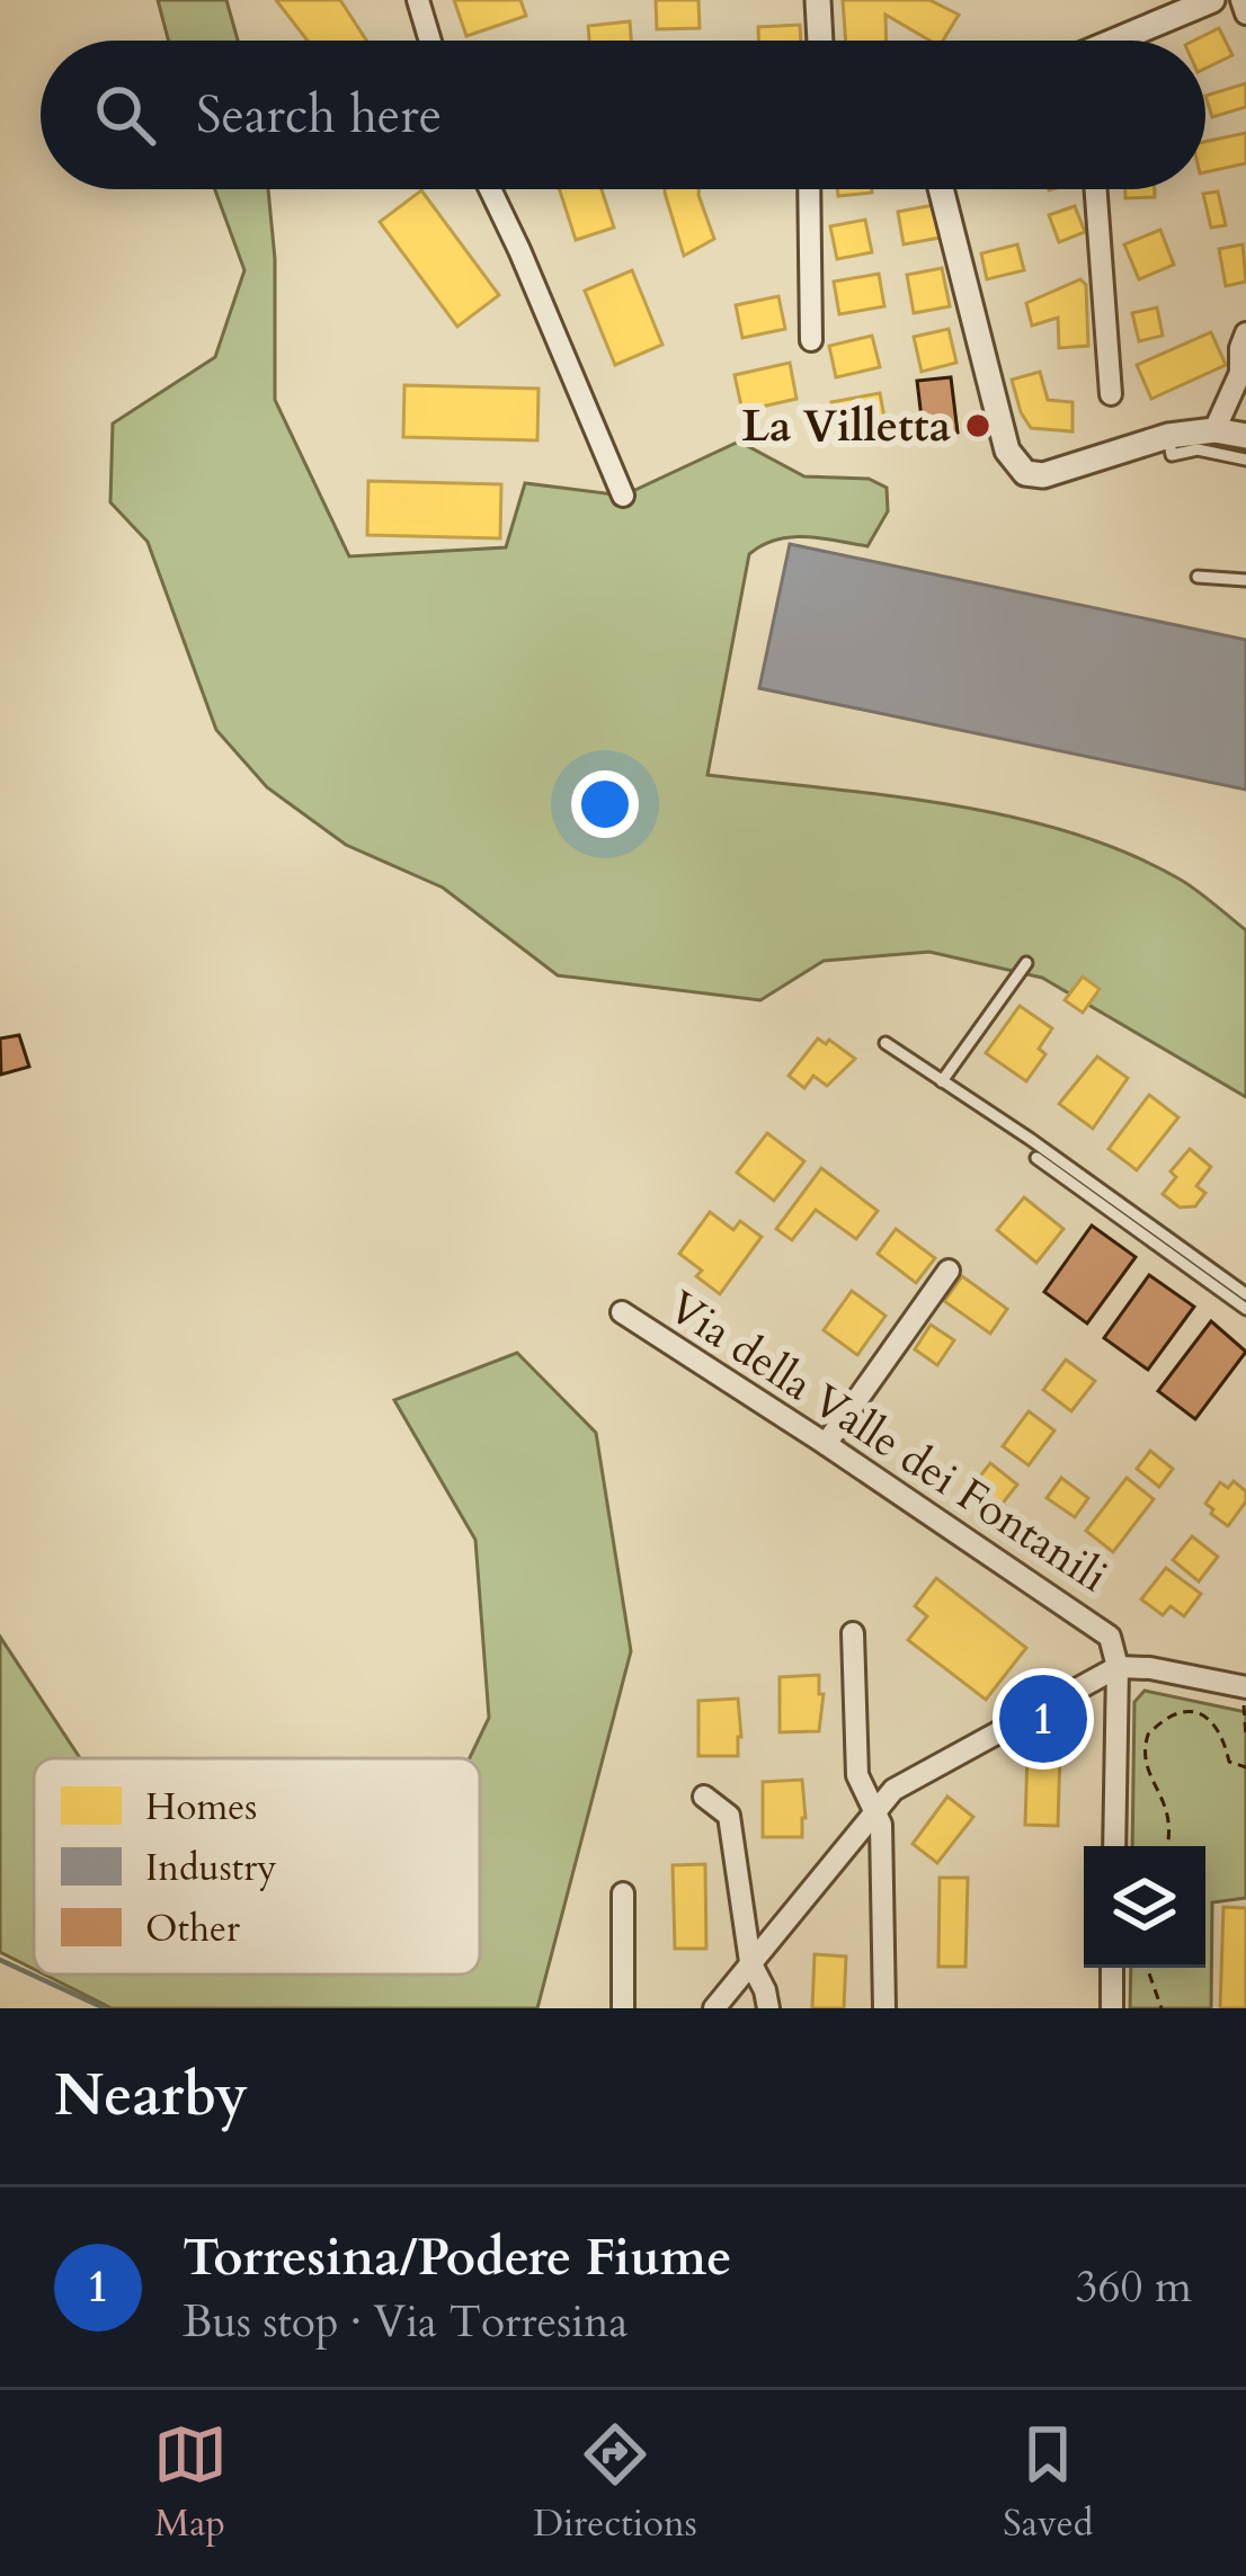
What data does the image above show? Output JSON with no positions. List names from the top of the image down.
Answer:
{
  "streets": {
    "street": ["Via della Valle dei Fontanili"]
  },
  "places": ["La Villetta"],
  "legend": ["Homes", "Industry", "Other"],
  "page": {
    "search": "Search here",
    "pins": "1",
    "heading": "Nearby",
    "list": [
      {
        "mark": "1",
        "name": "Torresina/Podere Fiume",
        "note": "Bus stop · Via Torresina",
        "value": "360 m"
      }
    ],
    "nav": ["Map", "Directions", "Saved"]
  }
}
